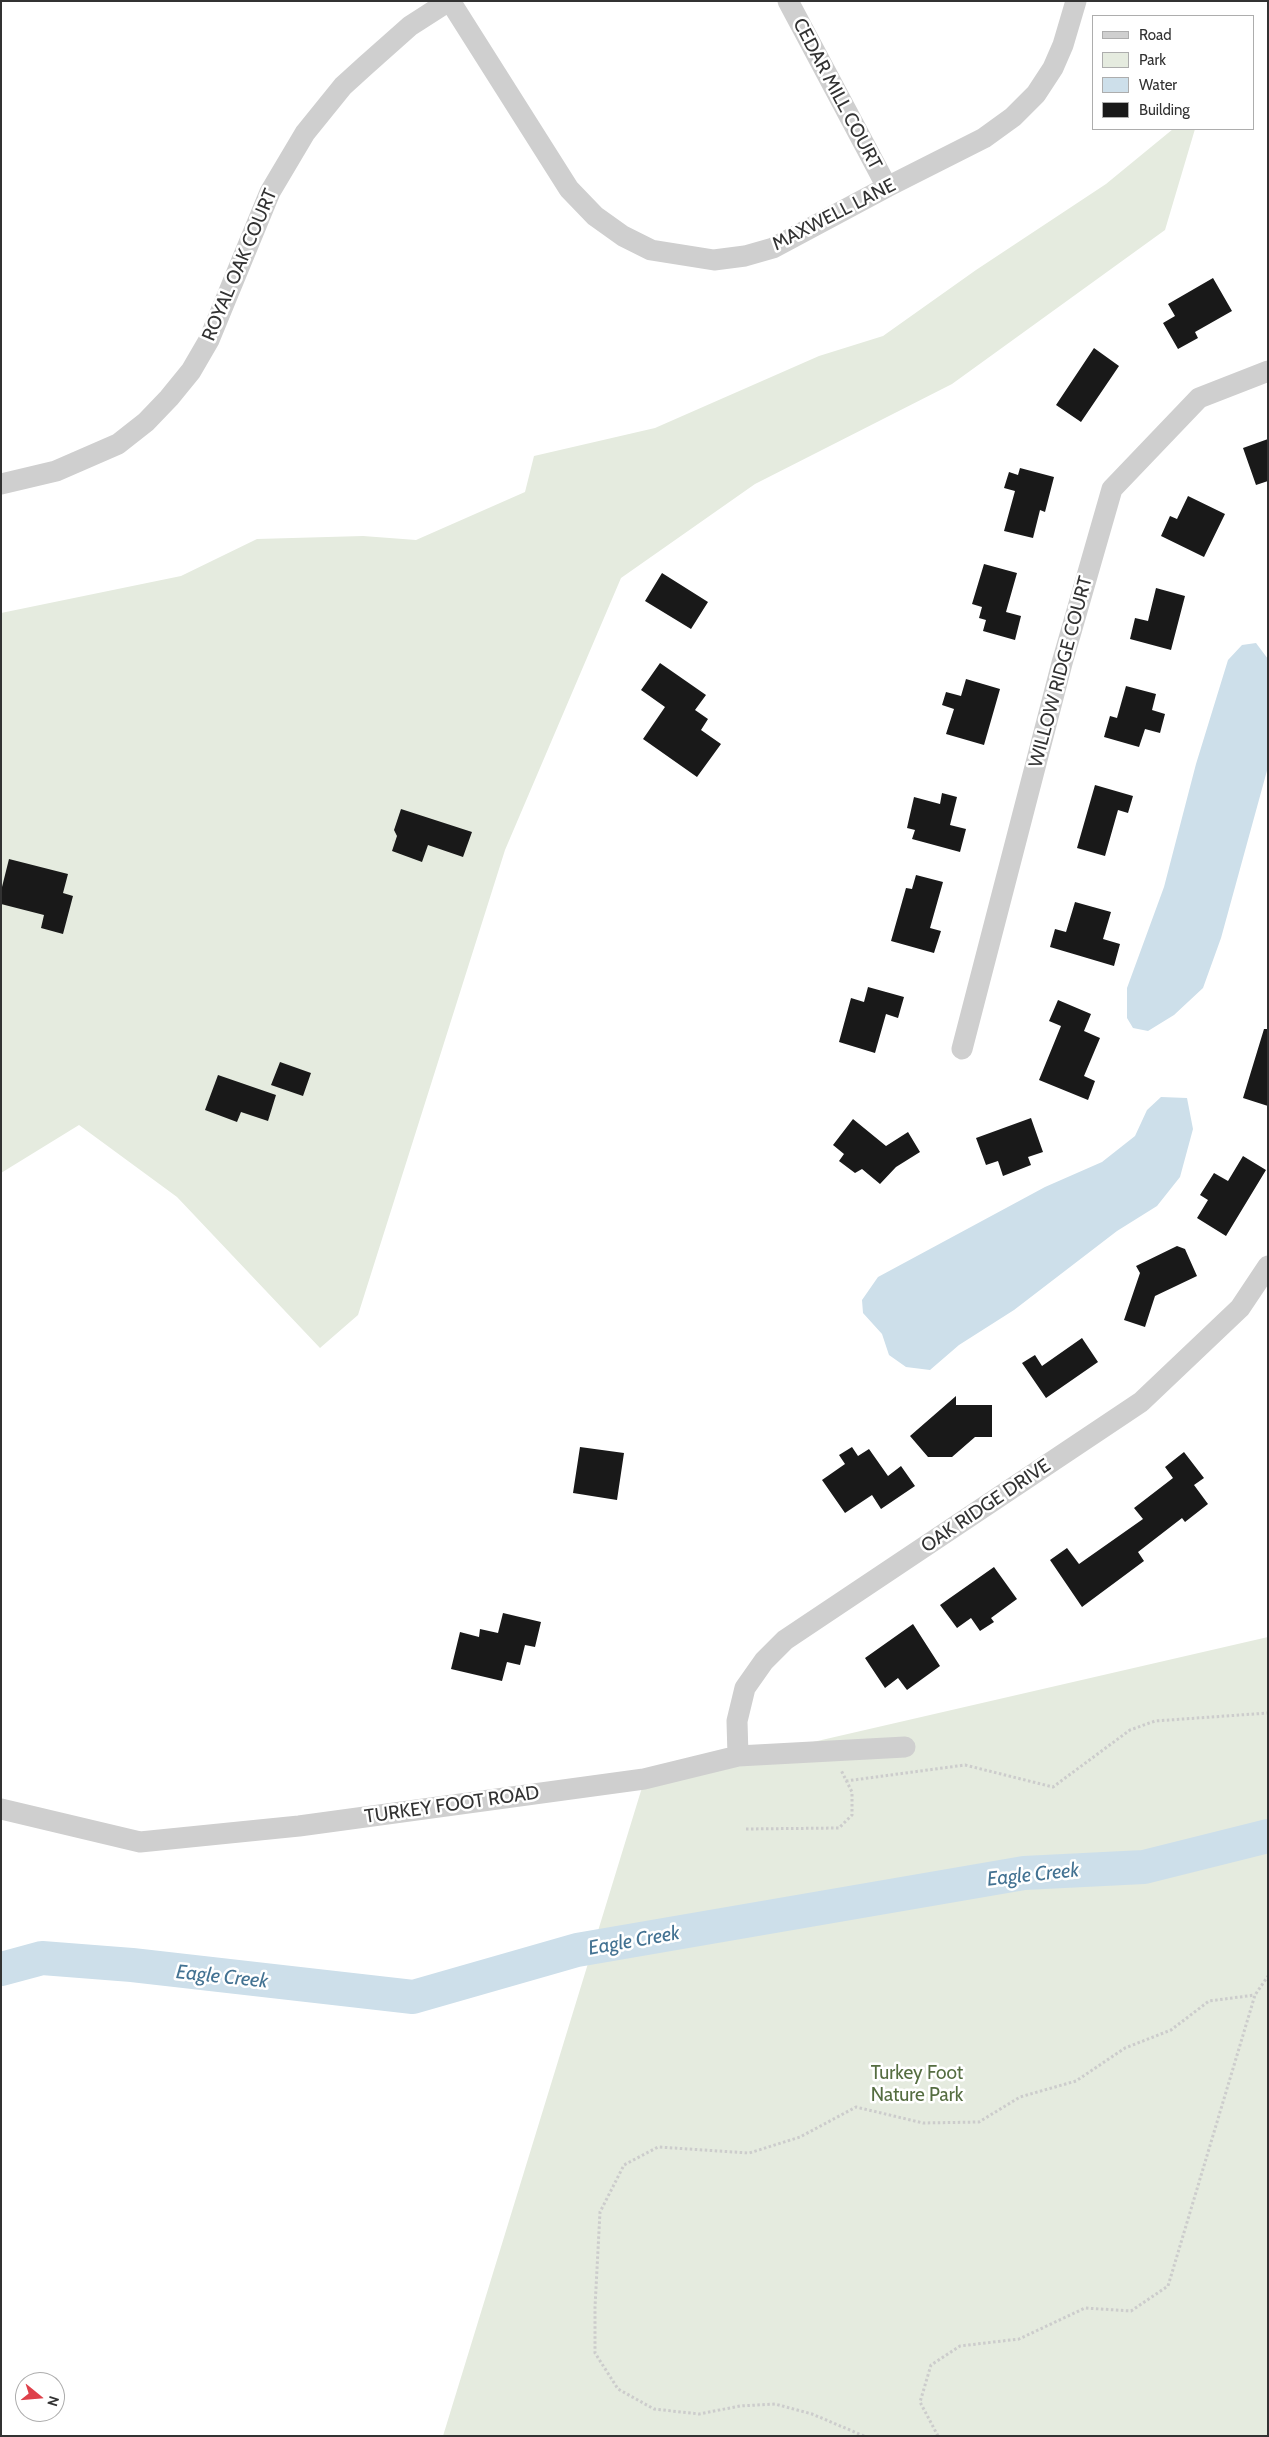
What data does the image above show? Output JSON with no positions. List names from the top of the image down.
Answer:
{
  "streets": {
    "street": [
      "CEDAR MILL COURT",
      "MAXWELL LANE",
      "ROYAL OAK COURT",
      "WILLOW RIDGE COURT",
      "OAK RIDGE DRIVE",
      "TURKEY FOOT ROAD"
    ]
  },
  "crossings": [
    ["CEDAR MILL COURT", "MAXWELL LANE"],
    ["MAXWELL LANE", "ROYAL OAK COURT"],
    ["OAK RIDGE DRIVE", "TURKEY FOOT ROAD"]
  ],
  "water": ["Eagle Creek"],
  "parks": ["Turkey Foot Nature Park"],
  "legend": [
    "Road",
    "Park",
    "Water",
    "Building"
  ],
  "north": "right"
}
